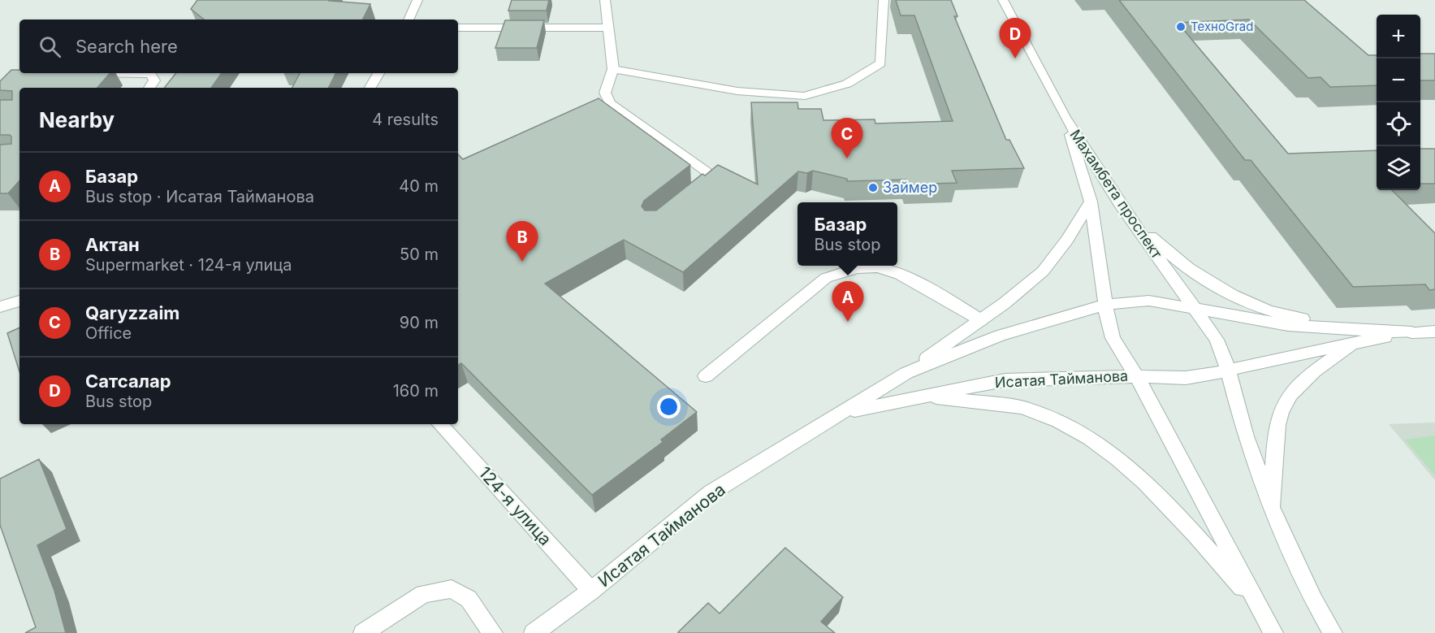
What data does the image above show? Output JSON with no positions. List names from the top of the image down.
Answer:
{
  "streets": {
    "street": ["Махамбета проспект", "Исатая Тайманова", "124-я улица"]
  },
  "crossings": [
    ["Махамбета проспект", "Исатая Тайманова"],
    ["Исатая Тайманова", "124-я улица"]
  ],
  "places": ["ТехноGrad", "Займер"],
  "page": {
    "map_buttons": ["+", "−"],
    "pins": [
      "D",
      "C",
      "B",
      "A"
    ],
    "search": "Search here",
    "heading": ["Nearby", "4 results"],
    "list": [
      {
        "mark": "A",
        "name": "Базар",
        "note": "Bus stop · Исатая Тайманова",
        "value": "40 m"
      },
      {
        "mark": "B",
        "name": "Актан",
        "note": "Supermarket · 124-я улица",
        "value": "50 m"
      },
      {
        "mark": "C",
        "name": "Qaryzzaim",
        "note": "Office",
        "value": "90 m"
      },
      {
        "mark": "D",
        "name": "Сатсалар",
        "note": "Bus stop",
        "value": "160 m"
      }
    ],
    "popup": ["Базар", "Bus stop"]
  }
}
